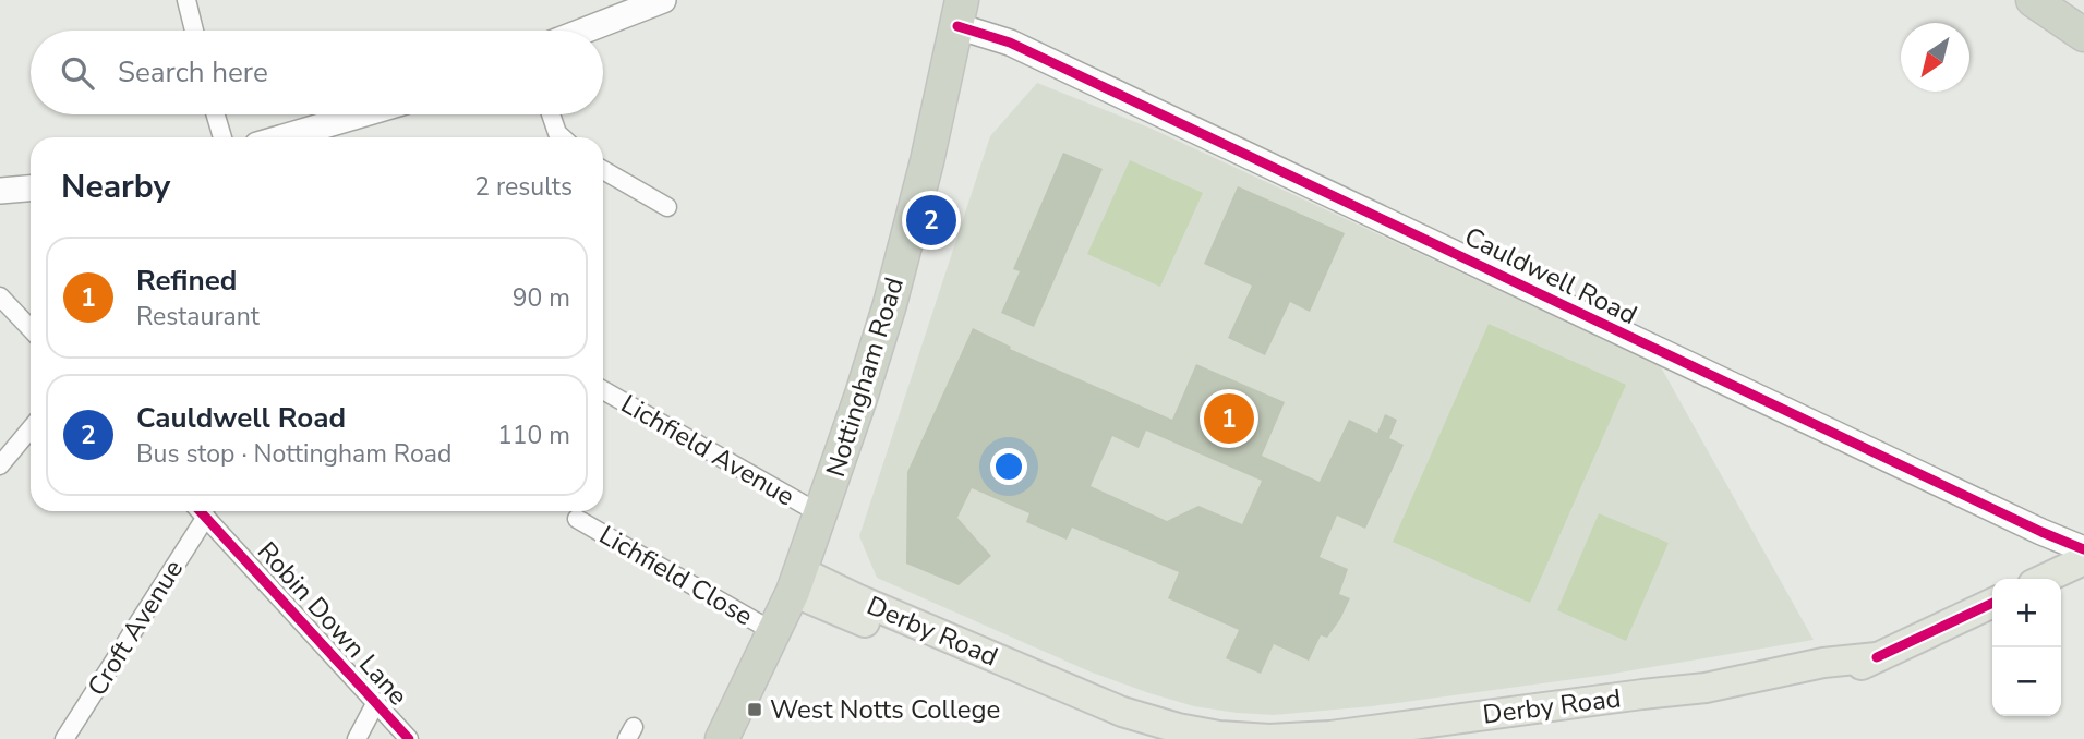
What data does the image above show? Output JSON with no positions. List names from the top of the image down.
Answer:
{
  "streets": {
    "highway": ["Nottingham Road"],
    "main road": ["Derby Road"],
    "street": [
      "Cauldwell Road",
      "Lichfield Avenue",
      "Lichfield Close",
      "Robin Down Lane",
      "Croft Avenue"
    ]
  },
  "crossings": [
    ["Cauldwell Road", "Nottingham Road"],
    ["Nottingham Road", "Lichfield Avenue"],
    ["Nottingham Road", "Lichfield Close"],
    ["Nottingham Road", "Derby Road"],
    ["Robin Down Lane", "Croft Avenue"]
  ],
  "places": {
    "transit": ["West Notts College"]
  },
  "north": "bottom left",
  "page": {
    "search": "Search here",
    "heading": ["Nearby", "2 results"],
    "pins": ["2", "1"],
    "list": [
      {
        "mark": "1",
        "name": "Refined",
        "note": "Restaurant",
        "value": "90 m"
      },
      {
        "mark": "2",
        "name": "Cauldwell Road",
        "note": "Bus stop · Nottingham Road",
        "value": "110 m"
      }
    ],
    "map_buttons": ["+", "−"]
  }
}
